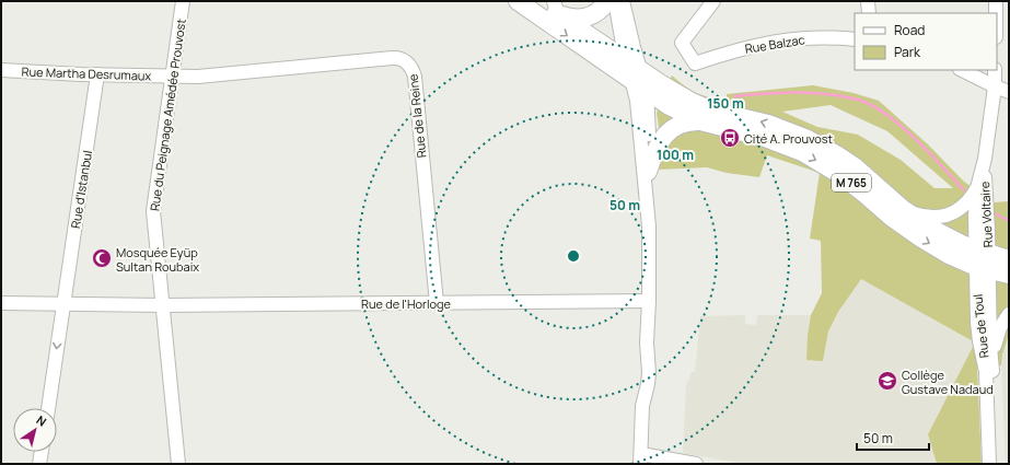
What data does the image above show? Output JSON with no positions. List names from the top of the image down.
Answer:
{
  "streets": {
    "main road": ["M 765"],
    "street": [
      "Rue Balzac",
      "Rue Martha Desrumaux",
      "Rue du Peignage Amédée Prouvost",
      "Rue de la Reine",
      "Rue d'Istanbul",
      "Rue Voltaire",
      "Rue de l'Horloge",
      "Rue de Toul"
    ]
  },
  "crossings": [
    ["Rue Martha Desrumaux", "Rue du Peignage Amédée Prouvost"],
    ["Rue Martha Desrumaux", "Rue de la Reine"],
    ["Rue Martha Desrumaux", "Rue d'Istanbul"],
    ["Rue du Peignage Amédée Prouvost", "Rue de la Reine"],
    ["Rue du Peignage Amédée Prouvost", "Rue de l'Horloge"],
    ["Rue de la Reine", "Rue de l'Horloge"],
    ["M 765", "Rue Voltaire"],
    ["M 765", "Rue de Toul"],
    ["Rue d'Istanbul", "Rue de l'Horloge"],
    ["Rue Voltaire", "Rue de Toul"]
  ],
  "places": {
    "bus stop": ["Cité A. Prouvost"],
    "mosque": ["Mosquée Eyüp Sultan Roubaix"],
    "school or university": ["Collège Gustave Nadaud"]
  },
  "legend": ["Road", "Park"],
  "scale_bar": "50 m",
  "north": "top right",
  "rings": ["150 m", "100 m", "50 m"]
}
